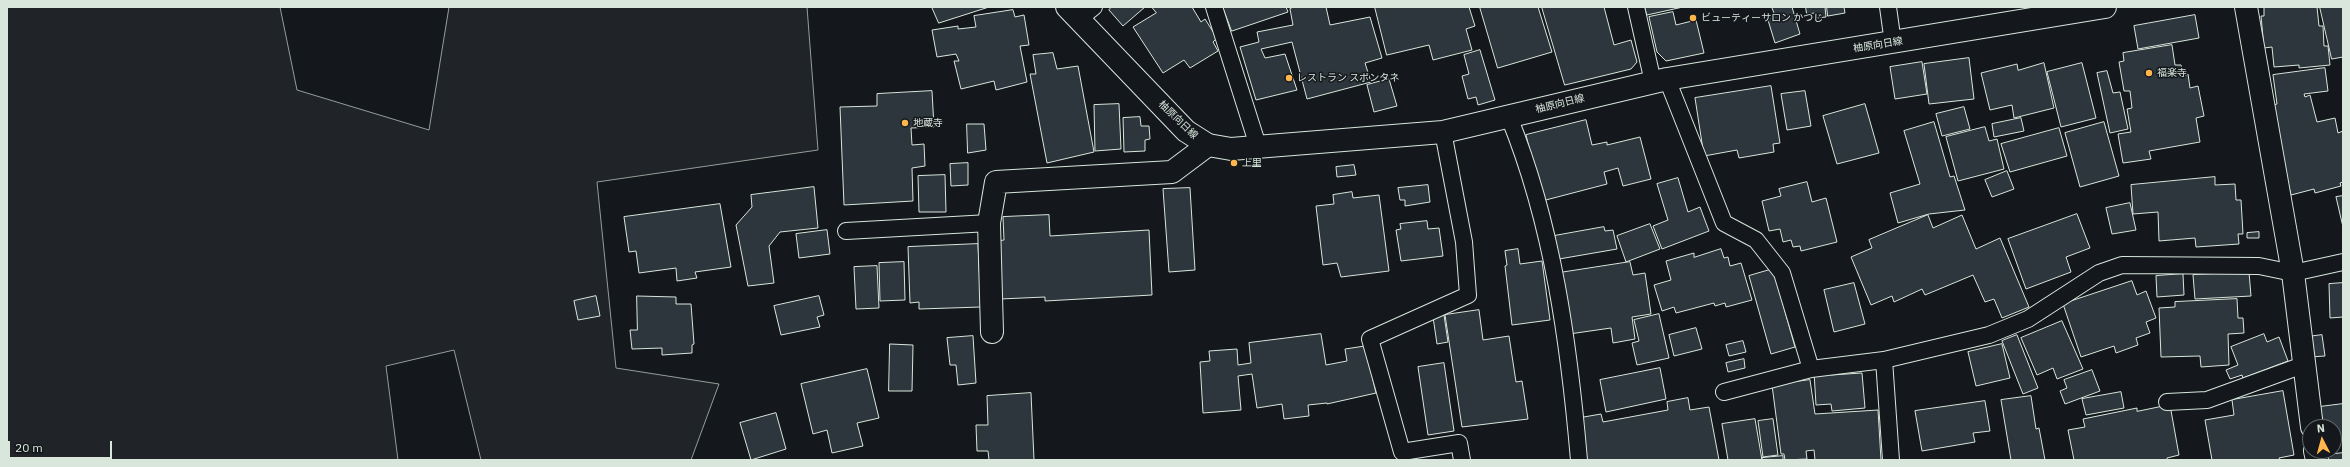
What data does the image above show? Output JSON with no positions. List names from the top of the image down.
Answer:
{
  "streets": {
    "main road": ["柚原向日線"]
  },
  "places": [
    "ビューティーサロン かつじ",
    "福楽寺",
    "レストラン スポンタネ",
    "地蔵寺",
    "上里"
  ],
  "scale_bar": "20 m",
  "north": "top"
}
